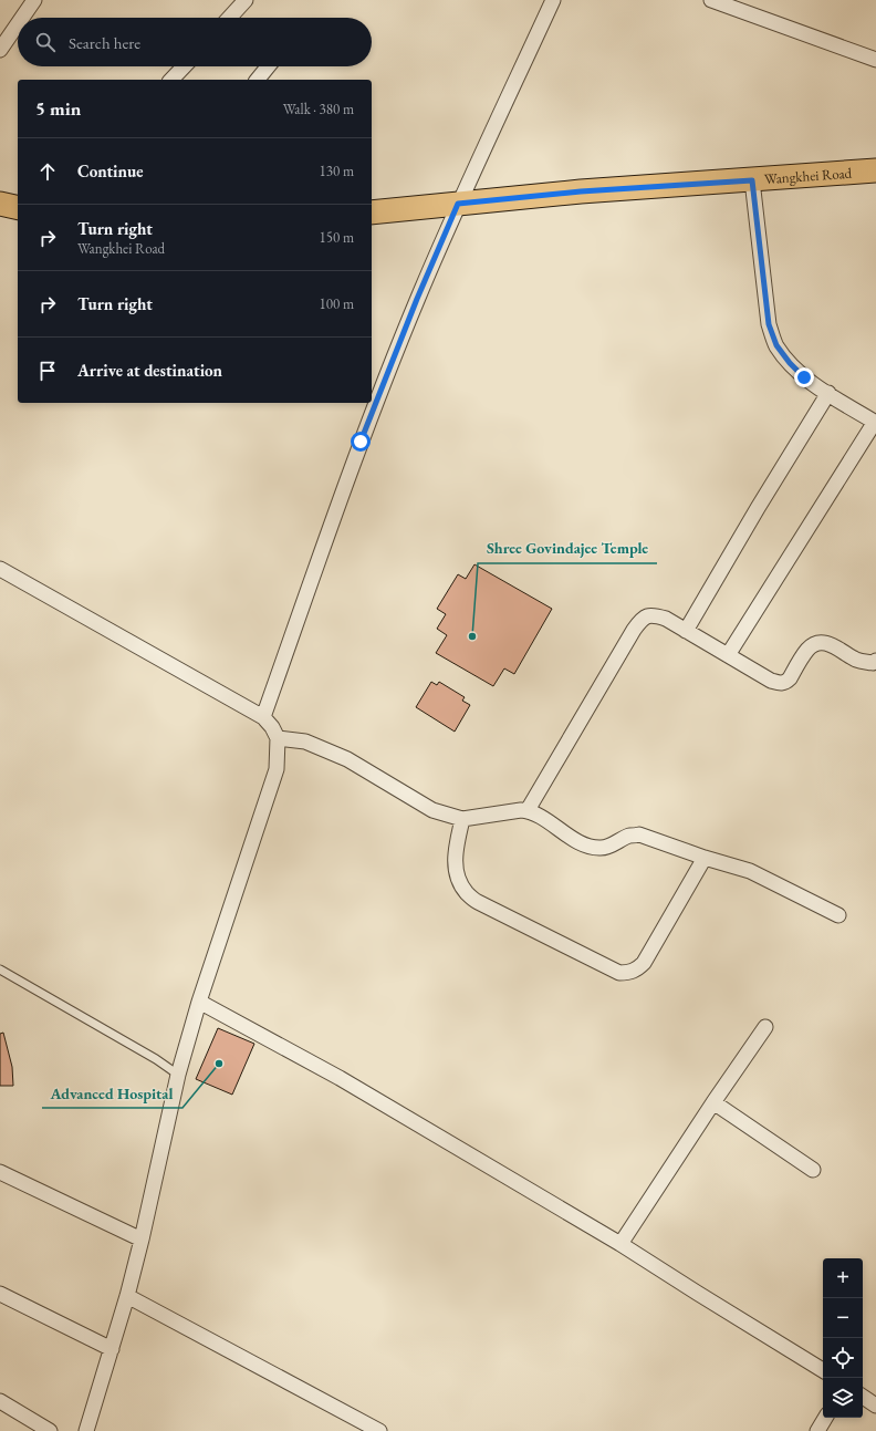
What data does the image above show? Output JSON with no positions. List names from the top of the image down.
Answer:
{
  "streets": {
    "main road": ["Wangkhei Road"]
  },
  "places": ["Shree Govindajee Temple", "Advanced Hospital"],
  "page": {
    "search": "Search here",
    "heading": ["5 min", "Walk · 380 m"],
    "list": [
      ["Continue", "130 m"],
      ["Turn right", "Wangkhei Road", "150 m"],
      ["Turn right", "100 m"],
      "Arrive at destination"
    ],
    "map_buttons": ["+", "−"]
  }
}
